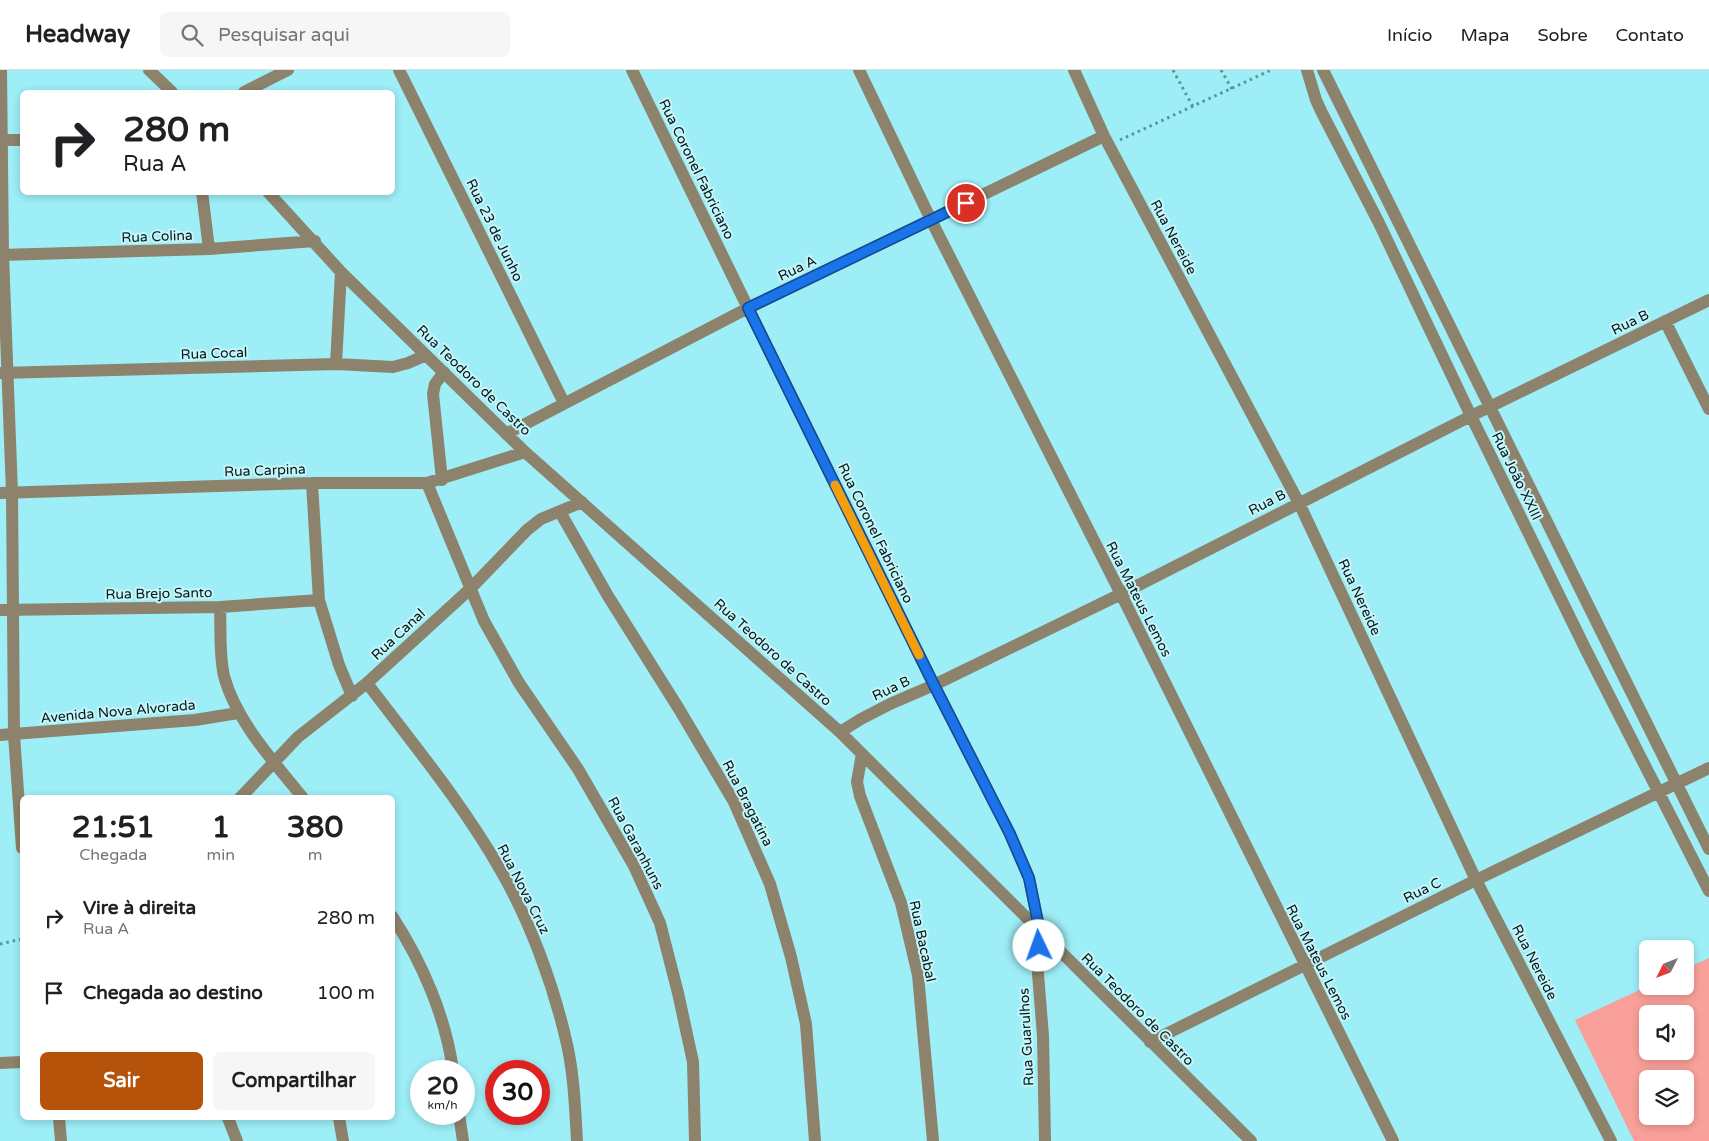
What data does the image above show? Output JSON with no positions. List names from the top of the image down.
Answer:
{
  "streets": {
    "street": [
      "Rua Coronel Fabriciano",
      "Rua 23 de Junho",
      "Rua Colina",
      "Rua Nereide",
      "Rua A",
      "Rua B",
      "Rua Cocal",
      "Rua Teodoro de Castro",
      "Rua Carpina",
      "Rua João XXIII",
      "Rua Brejo Santo",
      "Rua Mateus Lemos",
      "Rua Canal",
      "Avenida Nova Alvorada",
      "Rua Bragatina",
      "Rua Garanhuns",
      "Rua Nova Cruz",
      "Rua C",
      "Rua Bacabal",
      "Rua Guarulhos"
    ]
  },
  "crossings": [
    ["Rua Coronel Fabriciano", "Rua A"],
    ["Rua Coronel Fabriciano", "Rua B"],
    ["Rua Coronel Fabriciano", "Rua Teodoro de Castro"],
    ["Rua Coronel Fabriciano", "Rua Guarulhos"],
    ["Rua 23 de Junho", "Rua A"],
    ["Rua Colina", "Rua Teodoro de Castro"],
    ["Rua Nereide", "Rua A"],
    ["Rua Nereide", "Rua B"],
    ["Rua Nereide", "Rua C"],
    ["Rua A", "Rua Teodoro de Castro"],
    ["Rua A", "Rua Mateus Lemos"],
    ["Rua B", "Rua Teodoro de Castro"],
    ["Rua B", "Rua João XXIII"],
    ["Rua B", "Rua Mateus Lemos"],
    ["Rua Cocal", "Rua Teodoro de Castro"],
    ["Rua Teodoro de Castro", "Rua Carpina"],
    ["Rua Teodoro de Castro", "Rua Canal"],
    ["Rua Teodoro de Castro", "Rua C"],
    ["Rua Teodoro de Castro", "Rua Bacabal"],
    ["Rua Teodoro de Castro", "Rua Guarulhos"],
    ["Rua Carpina", "Rua Garanhuns"],
    ["Rua João XXIII", "Rua C"],
    ["Rua Mateus Lemos", "Rua C"],
    ["Rua Canal", "Rua Bragatina"],
    ["Rua Canal", "Rua Garanhuns"],
    ["Rua Canal", "Rua Nova Cruz"]
  ],
  "north": "bottom left",
  "page": {
    "header": "Headway",
    "search": "Pesquisar aqui",
    "nav": [
      "Início",
      "Mapa",
      "Sobre",
      "Contato"
    ],
    "turn": ["280 m", "Rua A"],
    "eta": [
      "21:51",
      "Chegada",
      "1",
      "min",
      "380",
      "m"
    ],
    "list": [
      {
        "name": "Vire à direita",
        "note": "Rua A",
        "value": "280 m"
      },
      {
        "name": "Chegada ao destino",
        "value": "100 m"
      }
    ],
    "buttons": ["Sair", "Compartilhar"],
    "speed": "20 km/h",
    "limit": "30"
  }
}
